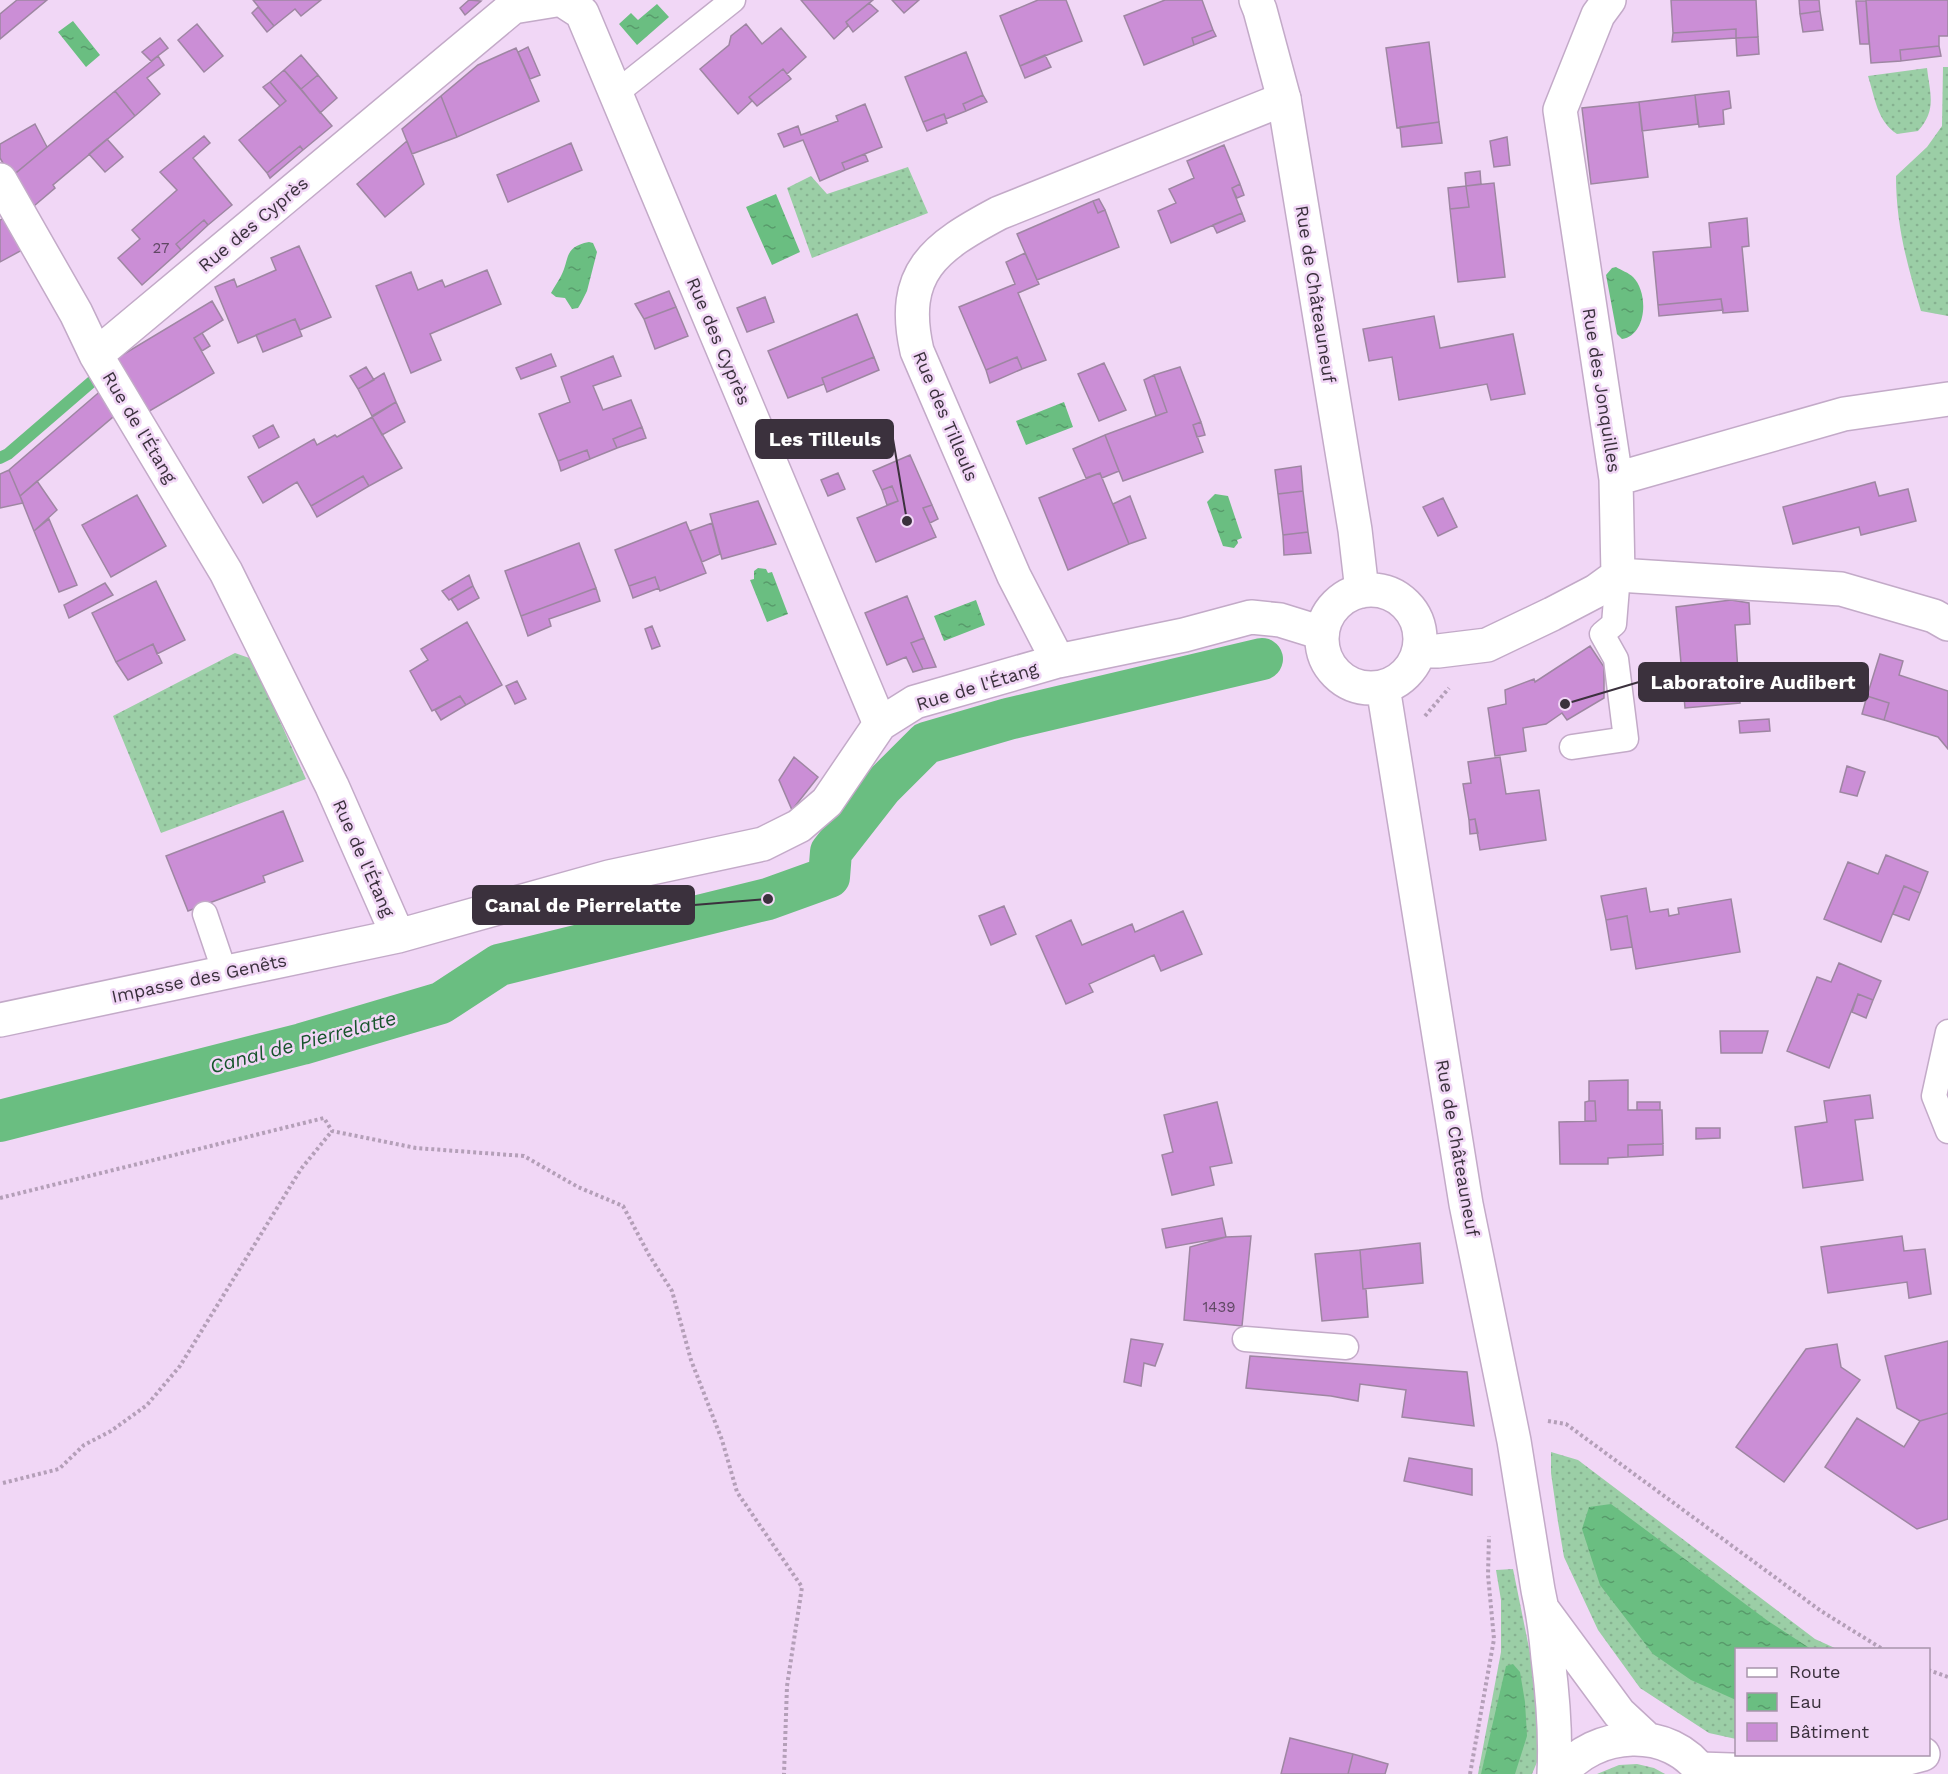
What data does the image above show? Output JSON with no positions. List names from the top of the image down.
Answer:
{
  "streets": {
    "street": [
      "Rue des Cyprès",
      "Rue de Châteauneuf",
      "Rue des Jonquilles",
      "Rue des Tilleuls",
      "Rue de l'Étang",
      "Impasse des Genêts"
    ]
  },
  "crossings": [
    ["Rue des Cyprès", "Rue de l'Étang"],
    ["Rue de Châteauneuf", "Rue des Tilleuls"],
    ["Rue de Châteauneuf", "Rue de l'Étang"],
    ["Rue des Tilleuls", "Rue de l'Étang"],
    ["Rue de l'Étang", "Impasse des Genêts"]
  ],
  "water": ["Canal de Pierrelatte"],
  "places": ["Les Tilleuls", "Laboratoire Audibert", "Canal de Pierrelatte"],
  "house_numbers": ["27", "1439"],
  "legend": ["Route", "Eau", "Bâtiment"]
}
